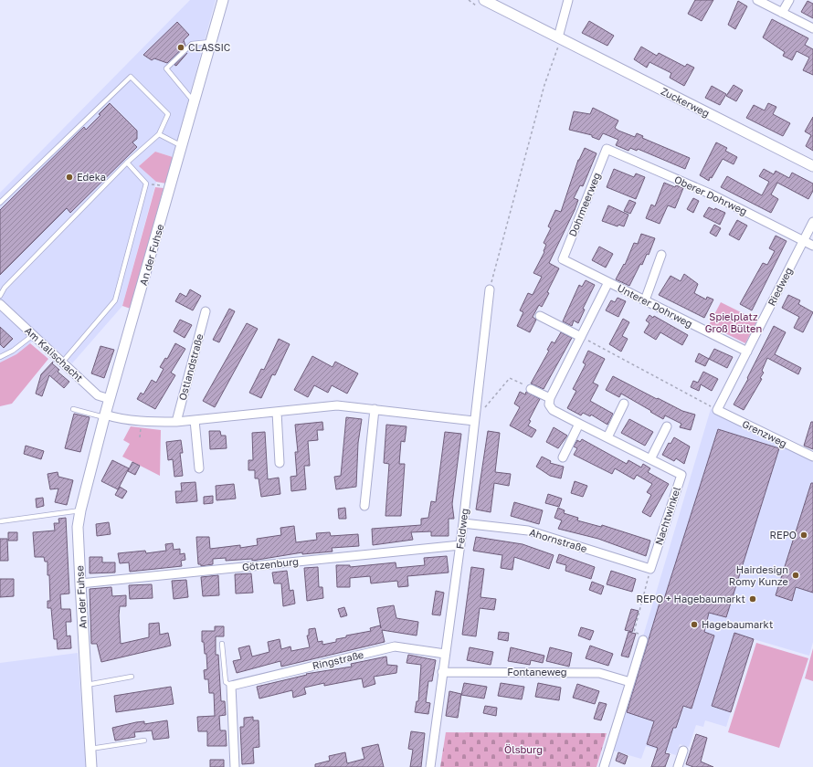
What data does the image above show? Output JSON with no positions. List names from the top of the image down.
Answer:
{
  "streets": {
    "street": [
      "Zuckerweg",
      "Oberer Dohrweg",
      "Dohrmeerweg",
      "An der Fuhse",
      "Riedweg",
      "Unterer Dohrweg",
      "Am Kalischacht",
      "Ostlandstraße",
      "Grenzweg",
      "Nachtwinkel",
      "Feldweg",
      "Ahornstraße",
      "Götzenburg",
      "Ringstraße",
      "Fontaneweg"
    ]
  },
  "crossings": [
    ["Oberer Dohrweg", "Dohrmeerweg"],
    ["Oberer Dohrweg", "Riedweg"],
    ["Dohrmeerweg", "Unterer Dohrweg"],
    ["An der Fuhse", "Am Kalischacht"],
    ["An der Fuhse", "Götzenburg"],
    ["Riedweg", "Unterer Dohrweg"],
    ["Riedweg", "Grenzweg"],
    ["Nachtwinkel", "Ahornstraße"],
    ["Feldweg", "Ahornstraße"],
    ["Feldweg", "Götzenburg"],
    ["Feldweg", "Ringstraße"],
    ["Feldweg", "Fontaneweg"]
  ],
  "parks": ["Spielplatz Groß Bülten", "Ölsburg"],
  "places": [
    "CLASSIC",
    "Edeka",
    "REPO",
    "Hairdesign Romy Kunze",
    "REPO + Hagebaumarkt",
    "Hagebaumarkt"
  ]
}
